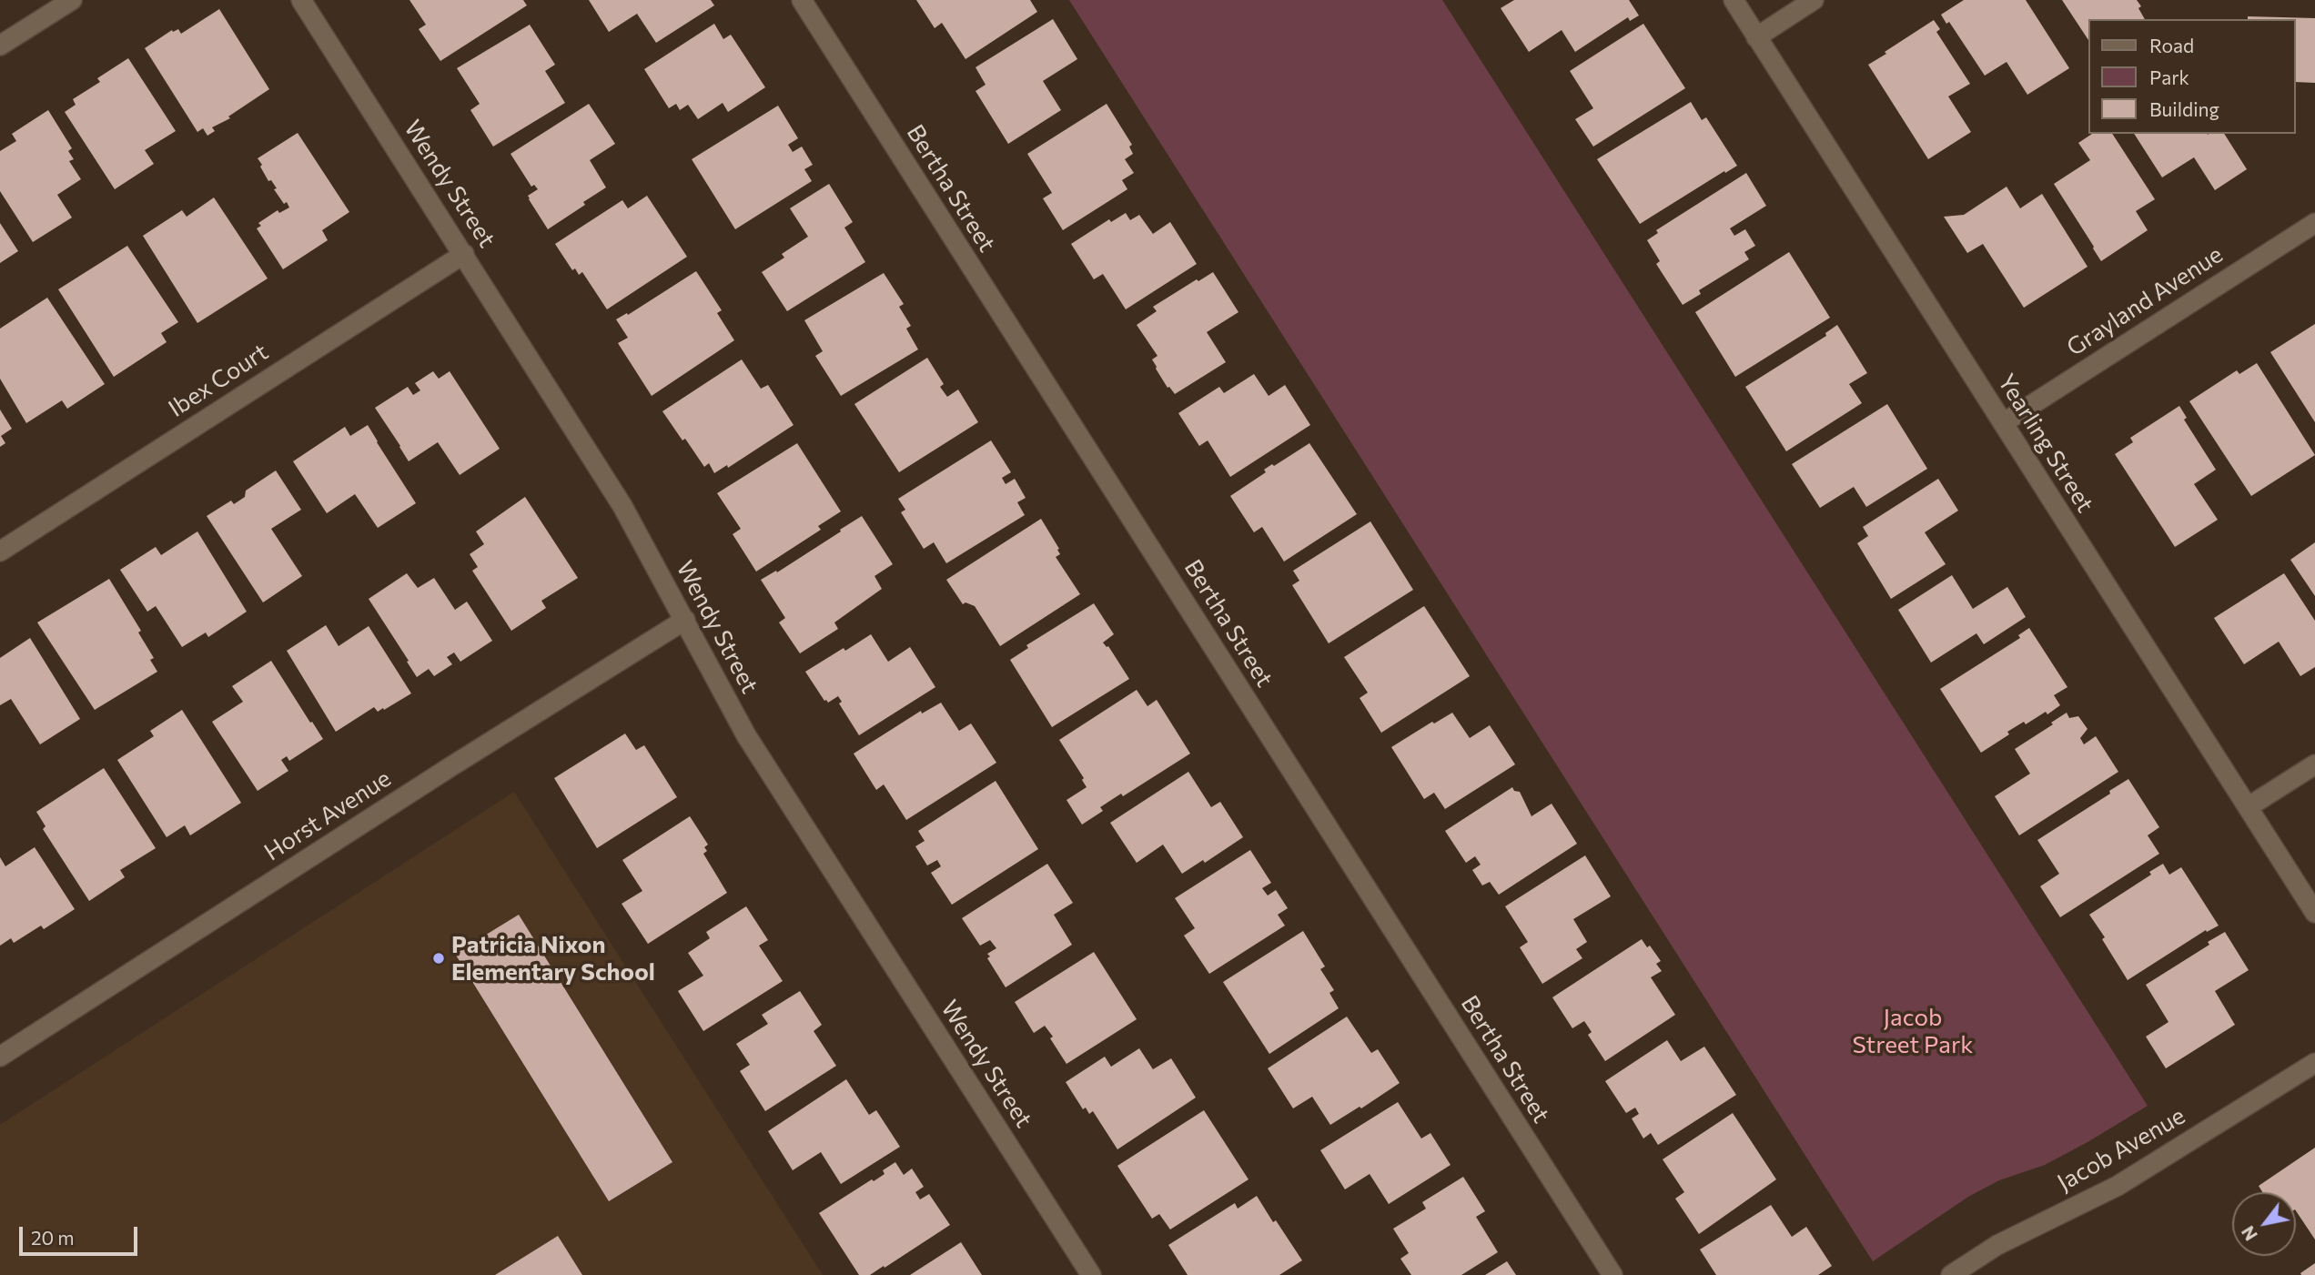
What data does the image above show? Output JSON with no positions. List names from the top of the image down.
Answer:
{
  "streets": {
    "street": [
      "Wendy Street",
      "Bertha Street",
      "Grayland Avenue",
      "Ibex Court",
      "Yearling Street",
      "Horst Avenue",
      "Jacob Avenue"
    ]
  },
  "crossings": [
    ["Wendy Street", "Ibex Court"],
    ["Wendy Street", "Horst Avenue"],
    ["Grayland Avenue", "Yearling Street"]
  ],
  "parks": ["Jacob Street Park"],
  "places": ["Patricia Nixon Elementary School"],
  "legend": ["Road", "Park", "Building"],
  "scale_bar": "20 m",
  "north": "bottom left"
}
